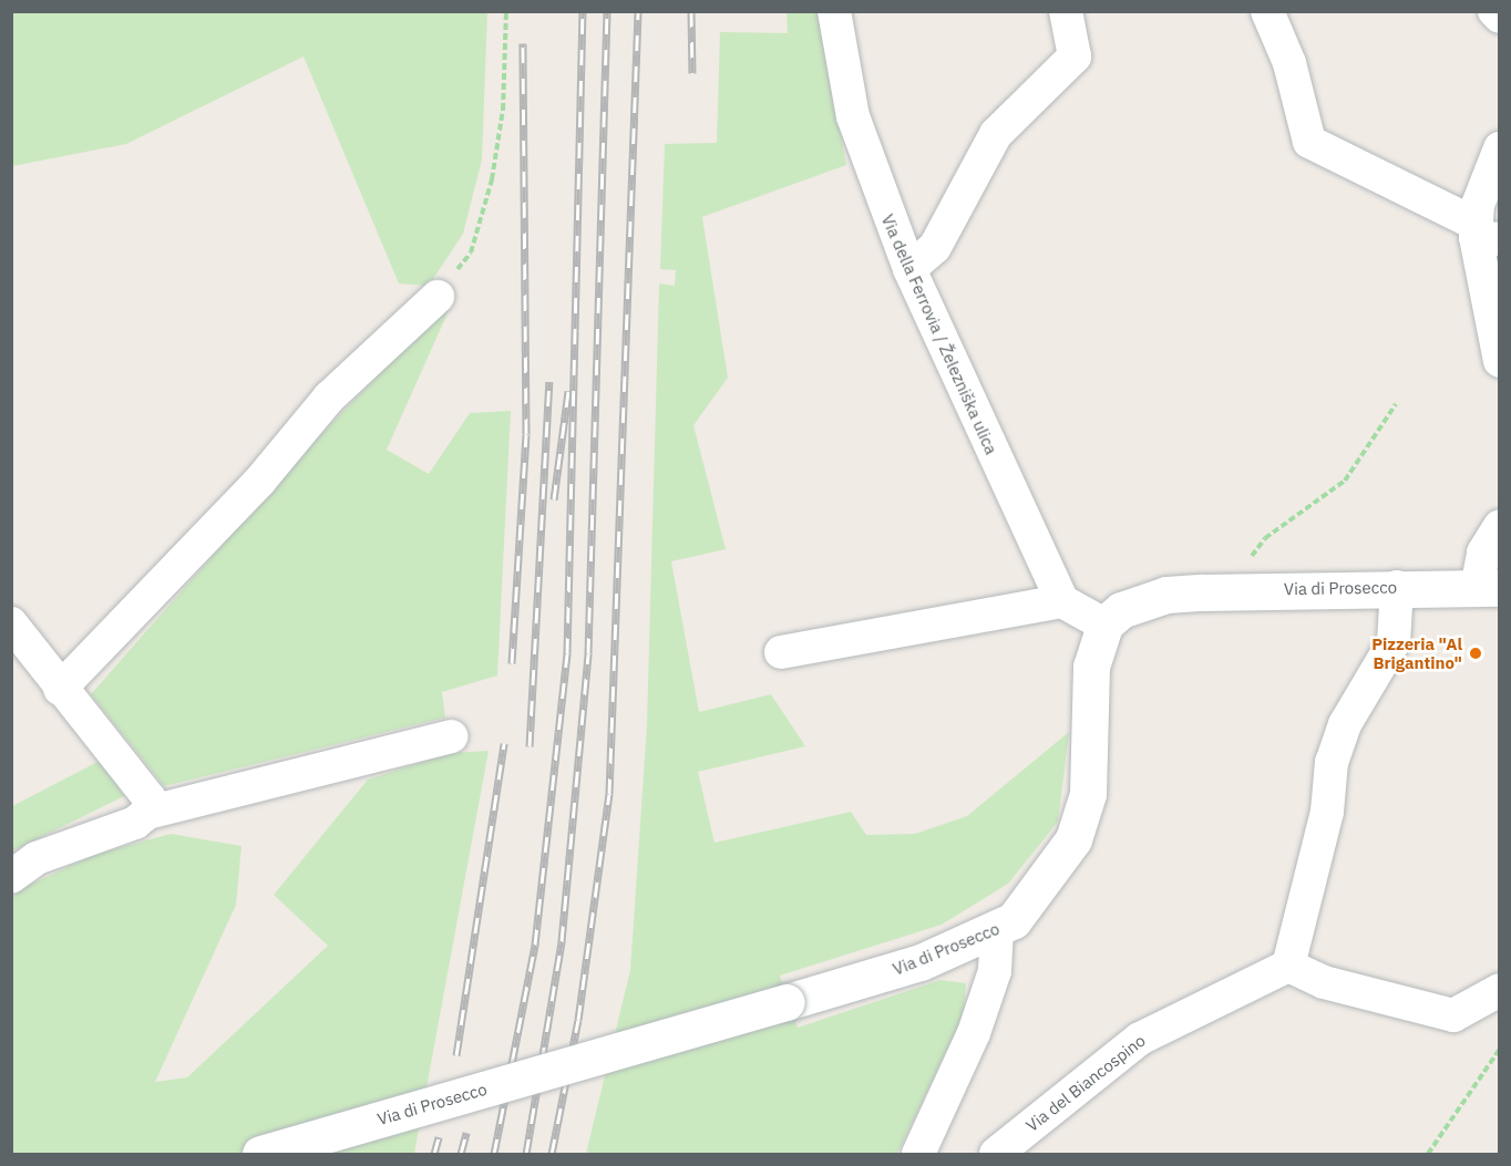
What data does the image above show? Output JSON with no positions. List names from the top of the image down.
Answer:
{
  "streets": {
    "main road": ["Via di Prosecco"],
    "street": ["Via della Ferrovia / Železniška ulica", "Via del Biancospino"]
  },
  "places": ["Pizzeria \"Al Brigantino\""]
}
